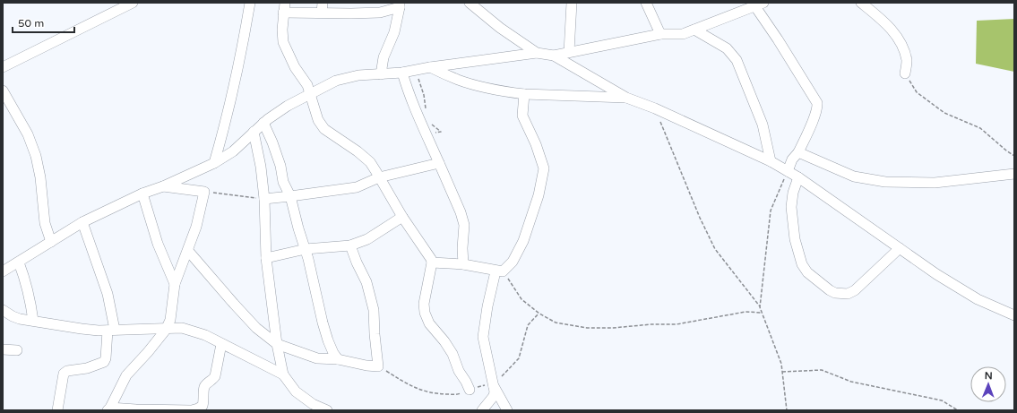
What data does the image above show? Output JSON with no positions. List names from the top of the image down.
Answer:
{
  "scale_bar": "50 m",
  "north": "top"
}
